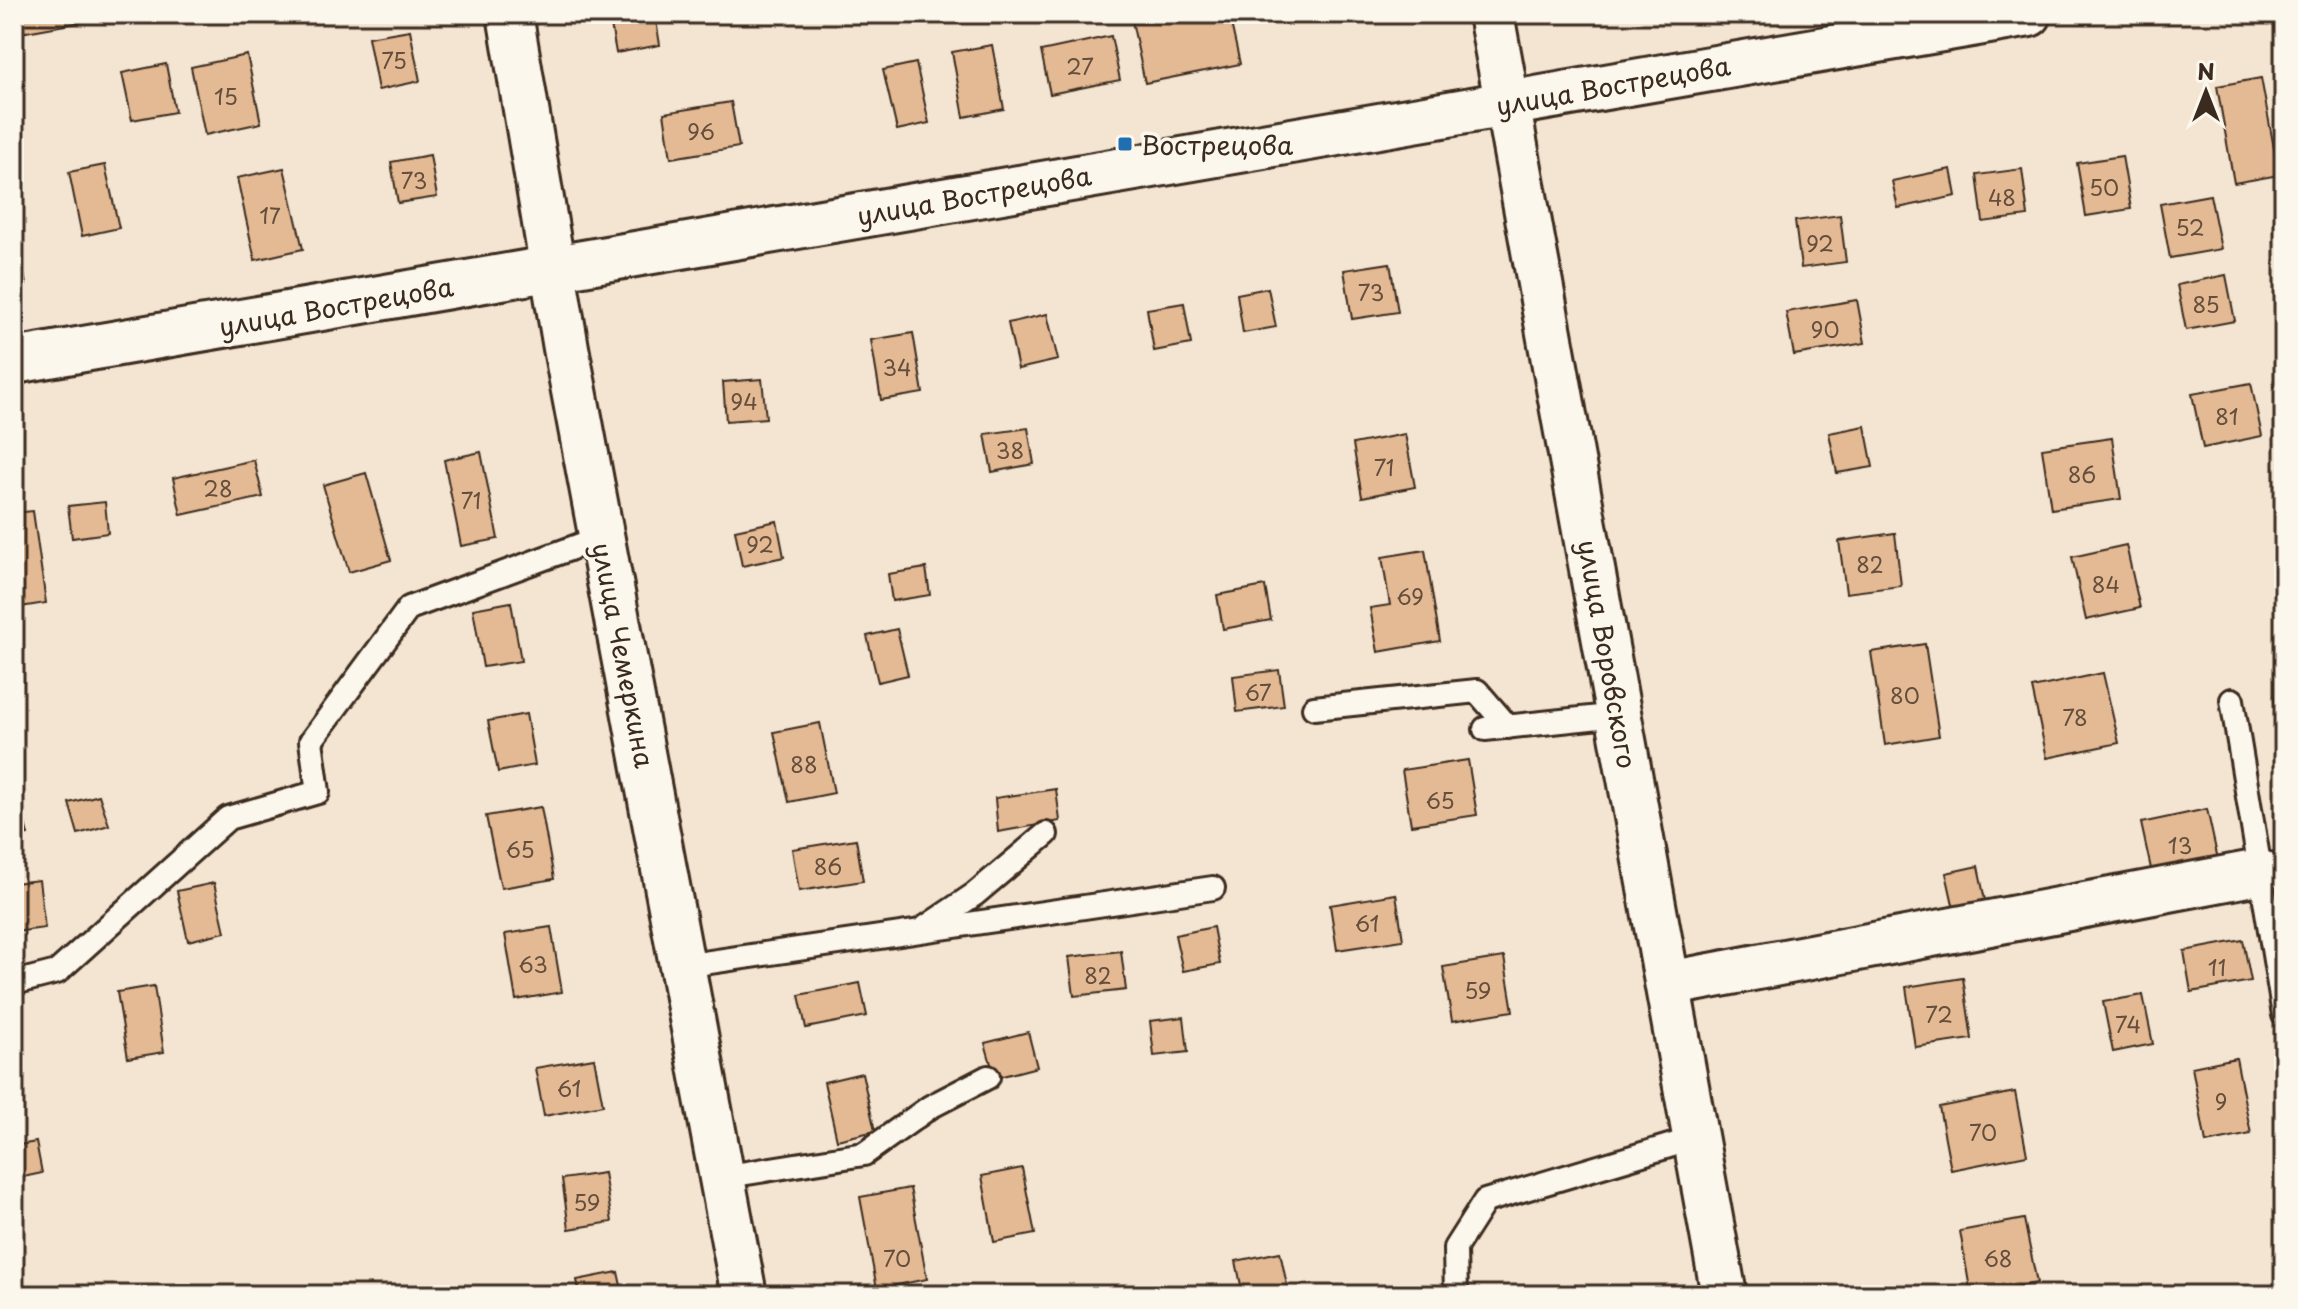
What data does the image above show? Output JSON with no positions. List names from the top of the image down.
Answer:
{
  "streets": {
    "street": ["улица Вострецова", "улица Воровского", "улица Чемеркина"]
  },
  "crossings": [
    ["улица Вострецова", "улица Воровского"],
    ["улица Вострецова", "улица Чемеркина"]
  ],
  "places": {
    "transit": ["Вострецова"]
  },
  "house_numbers": [
    "75",
    "27",
    "15",
    "96",
    "73",
    "50",
    "48",
    "17",
    "52",
    "92",
    "73",
    "85",
    "90",
    "34",
    "94",
    "81",
    "38",
    "71",
    "86",
    "28",
    "71",
    "92",
    "82",
    "84",
    "69",
    "67",
    "80",
    "78",
    "88",
    "65",
    "13",
    "65",
    "86",
    "61",
    "63",
    "11",
    "82",
    "59",
    "72",
    "74",
    "61",
    "9",
    "70",
    "59",
    "70",
    "68"
  ],
  "north": "top"
}
